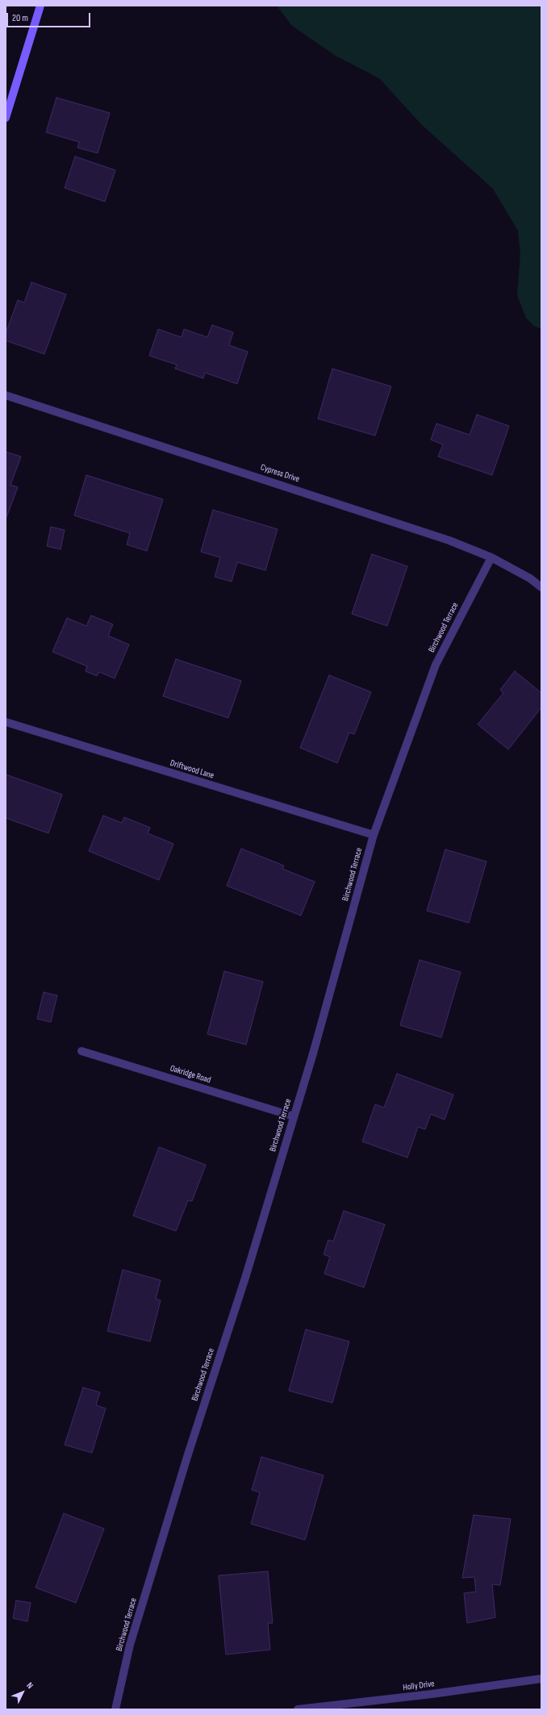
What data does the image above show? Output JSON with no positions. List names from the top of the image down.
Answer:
{
  "streets": {
    "street": [
      "Cypress Drive",
      "Birchwood Terrace",
      "Driftwood Lane",
      "Oakridge Road",
      "Holly Drive"
    ]
  },
  "crossings": [
    ["Cypress Drive", "Birchwood Terrace"],
    ["Birchwood Terrace", "Driftwood Lane"],
    ["Birchwood Terrace", "Oakridge Road"]
  ],
  "scale_bar": "20 m",
  "north": "top right"
}
